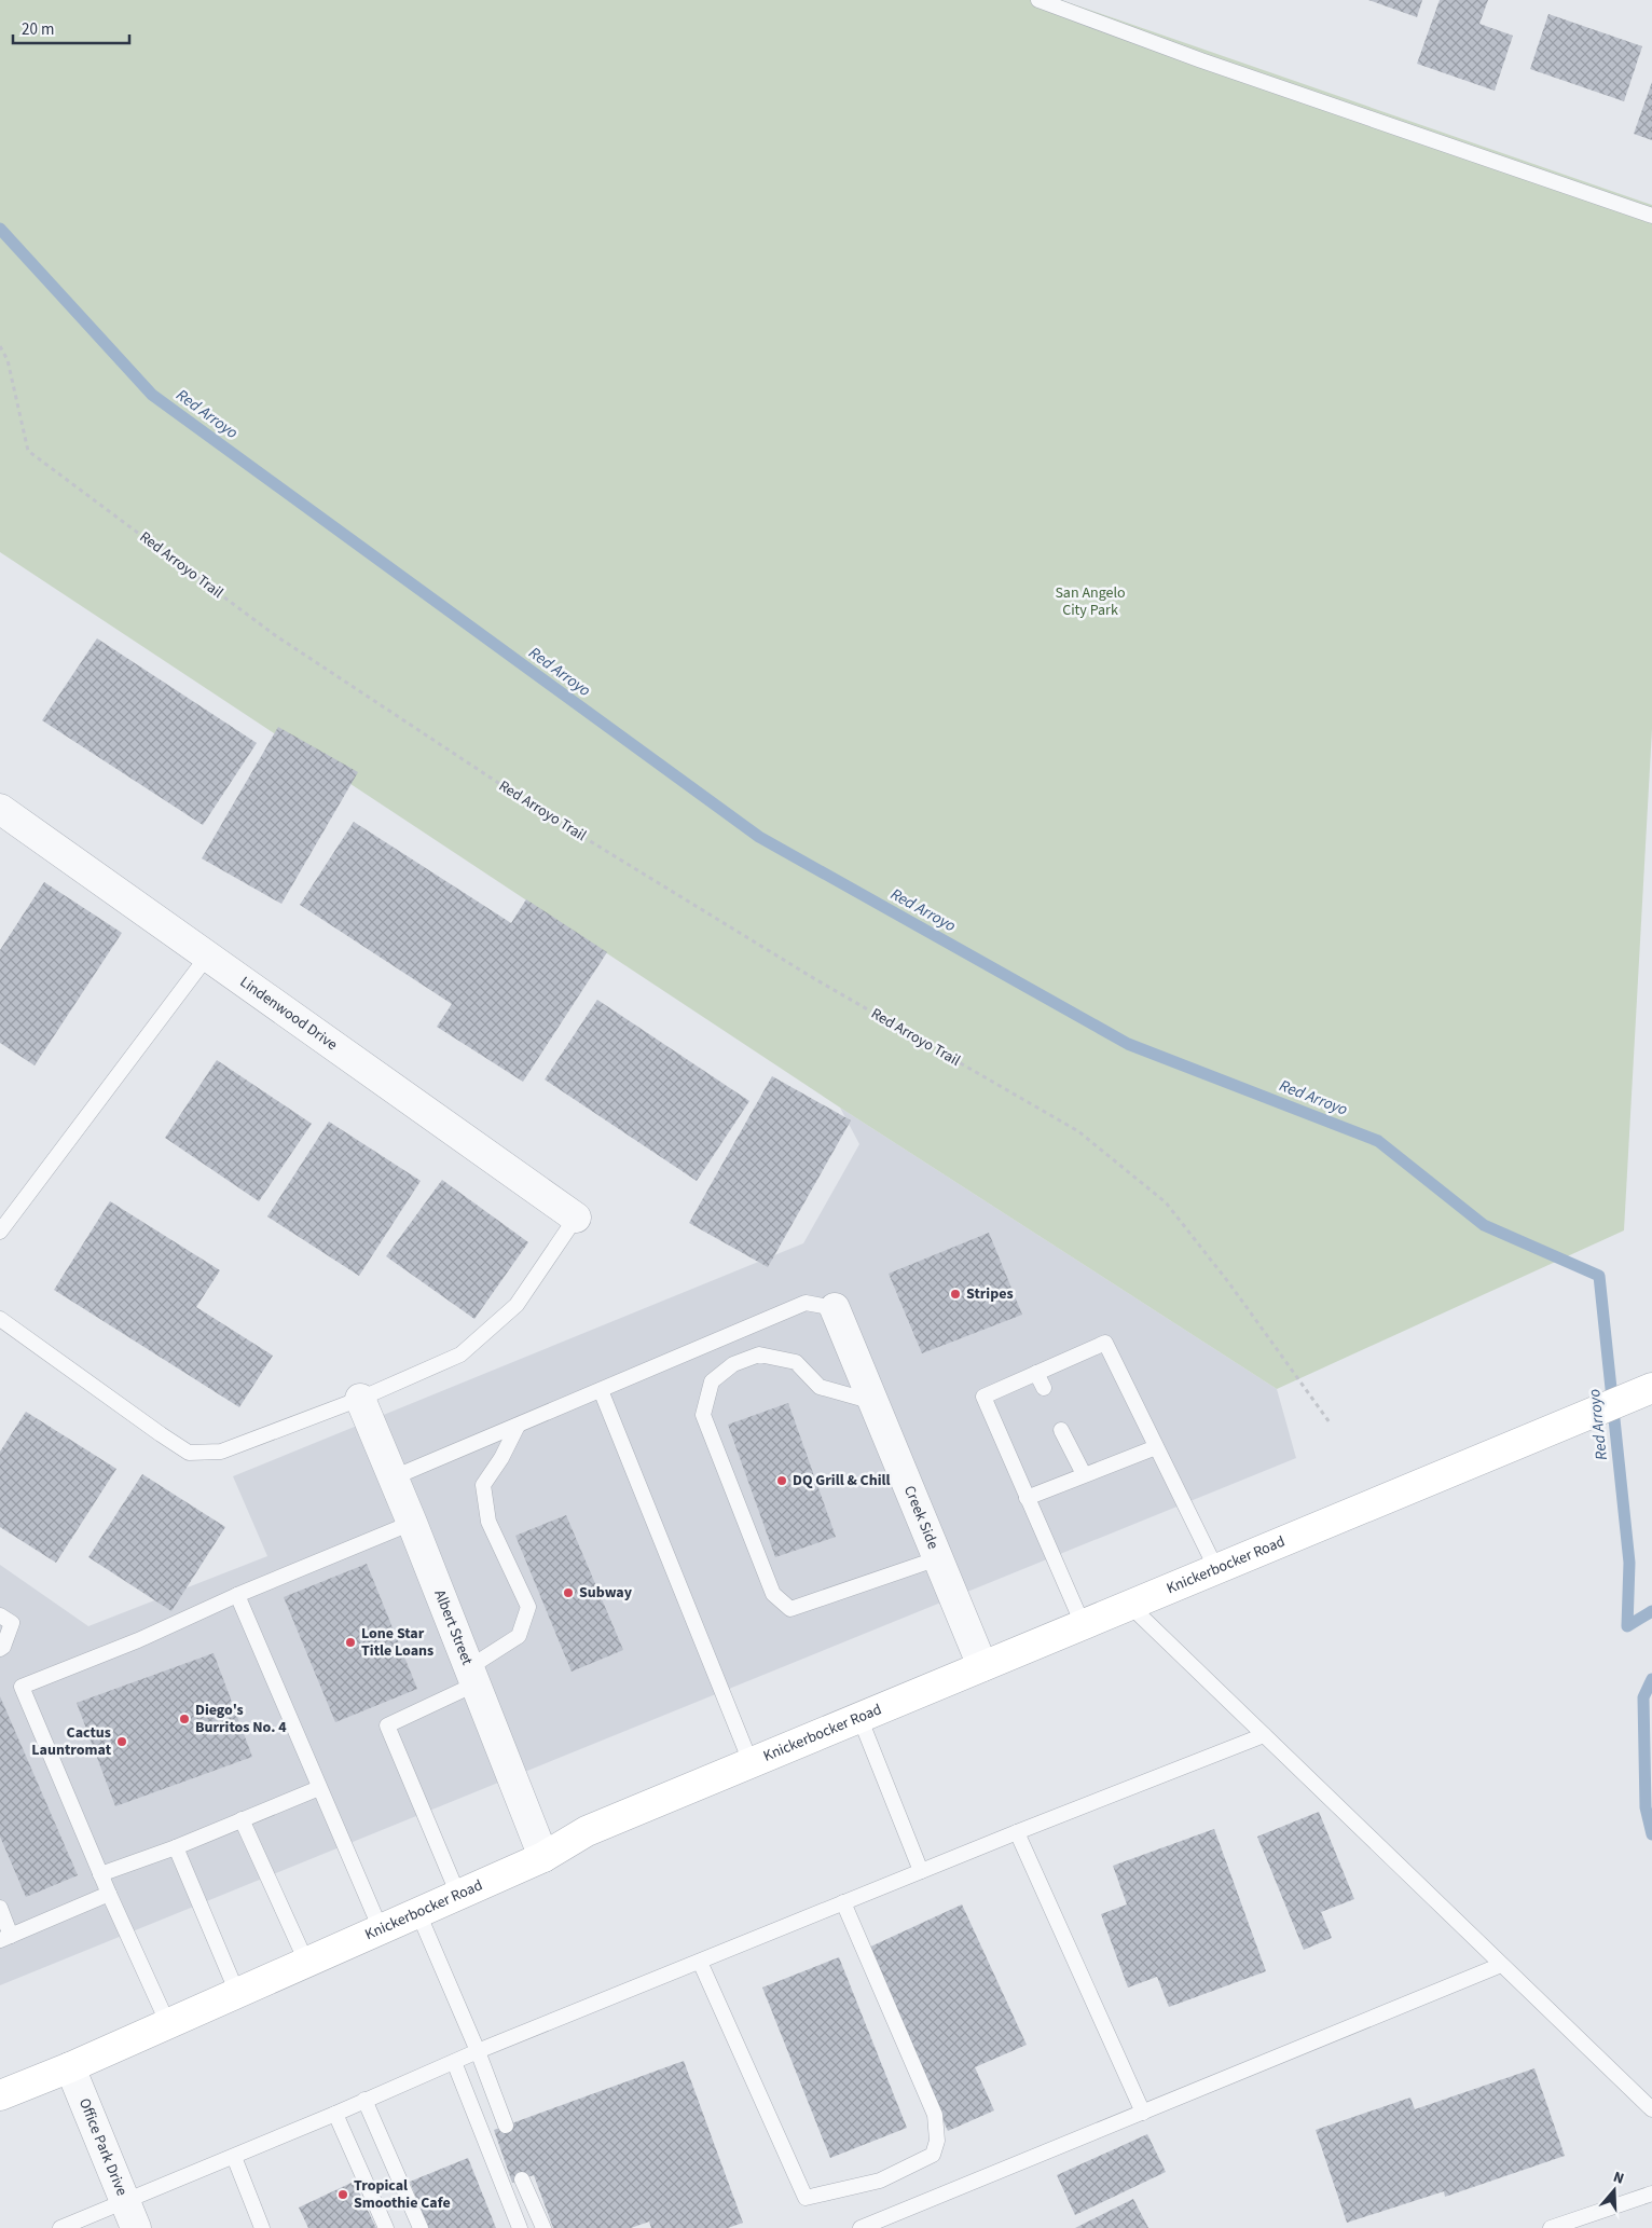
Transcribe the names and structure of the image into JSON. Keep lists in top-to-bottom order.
{
  "streets": {
    "main road": ["Knickerbocker Road"],
    "street": [
      "Lindenwood Drive",
      "Creek Side",
      "Albert Street",
      "Office Park Drive"
    ],
    "path": ["Red Arroyo Trail"]
  },
  "crossings": [
    ["Creek Side", "Knickerbocker Road"],
    ["Knickerbocker Road", "Albert Street"],
    ["Knickerbocker Road", "Office Park Drive"]
  ],
  "water": ["Red Arroyo"],
  "parks": ["San Angelo City Park"],
  "places": [
    "Stripes",
    "DQ Grill & Chill",
    "Subway",
    "Lone Star Title Loans",
    "Diego's Burritos No. 4",
    "Cactus Launtromat",
    "Tropical Smoothie Cafe"
  ],
  "scale_bar": "20 m",
  "north": "top"
}
